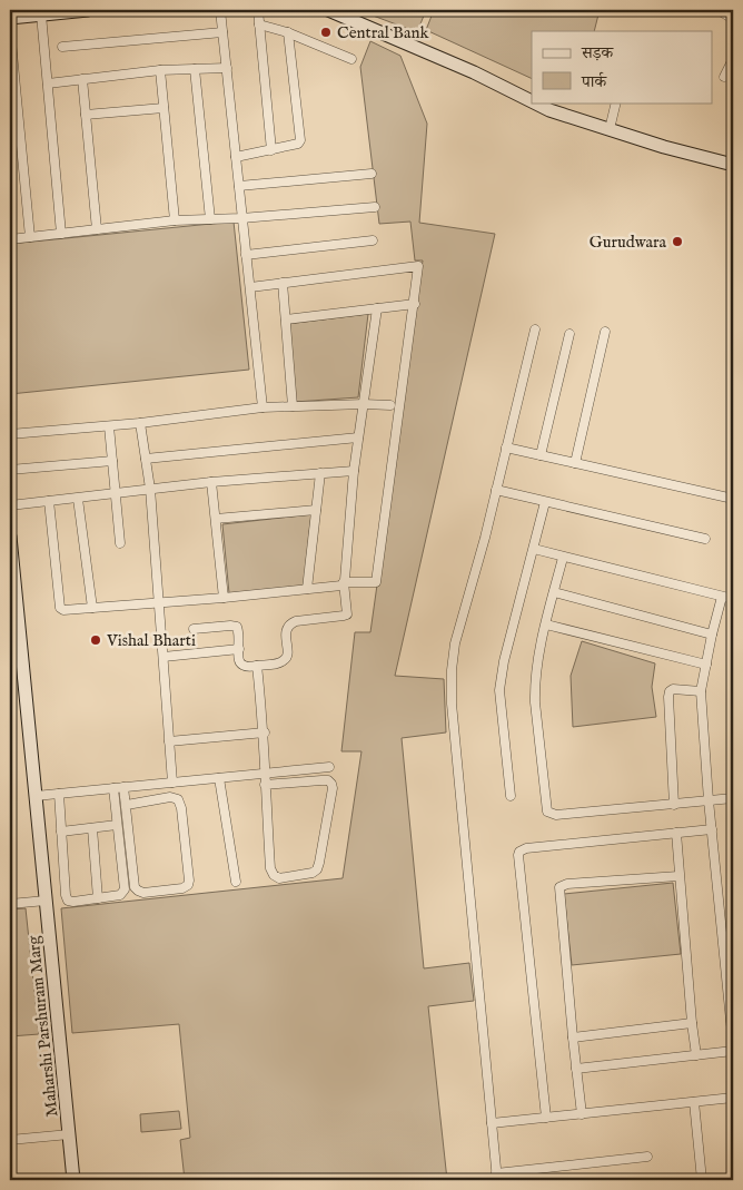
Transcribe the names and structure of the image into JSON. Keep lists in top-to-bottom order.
{
  "streets": {
    "street": ["Maharshi Parshuram Marg"]
  },
  "places": ["Central Bank", "Gurudwara", "Vishal Bharti"],
  "legend": ["सड़क", "पार्क"]
}
